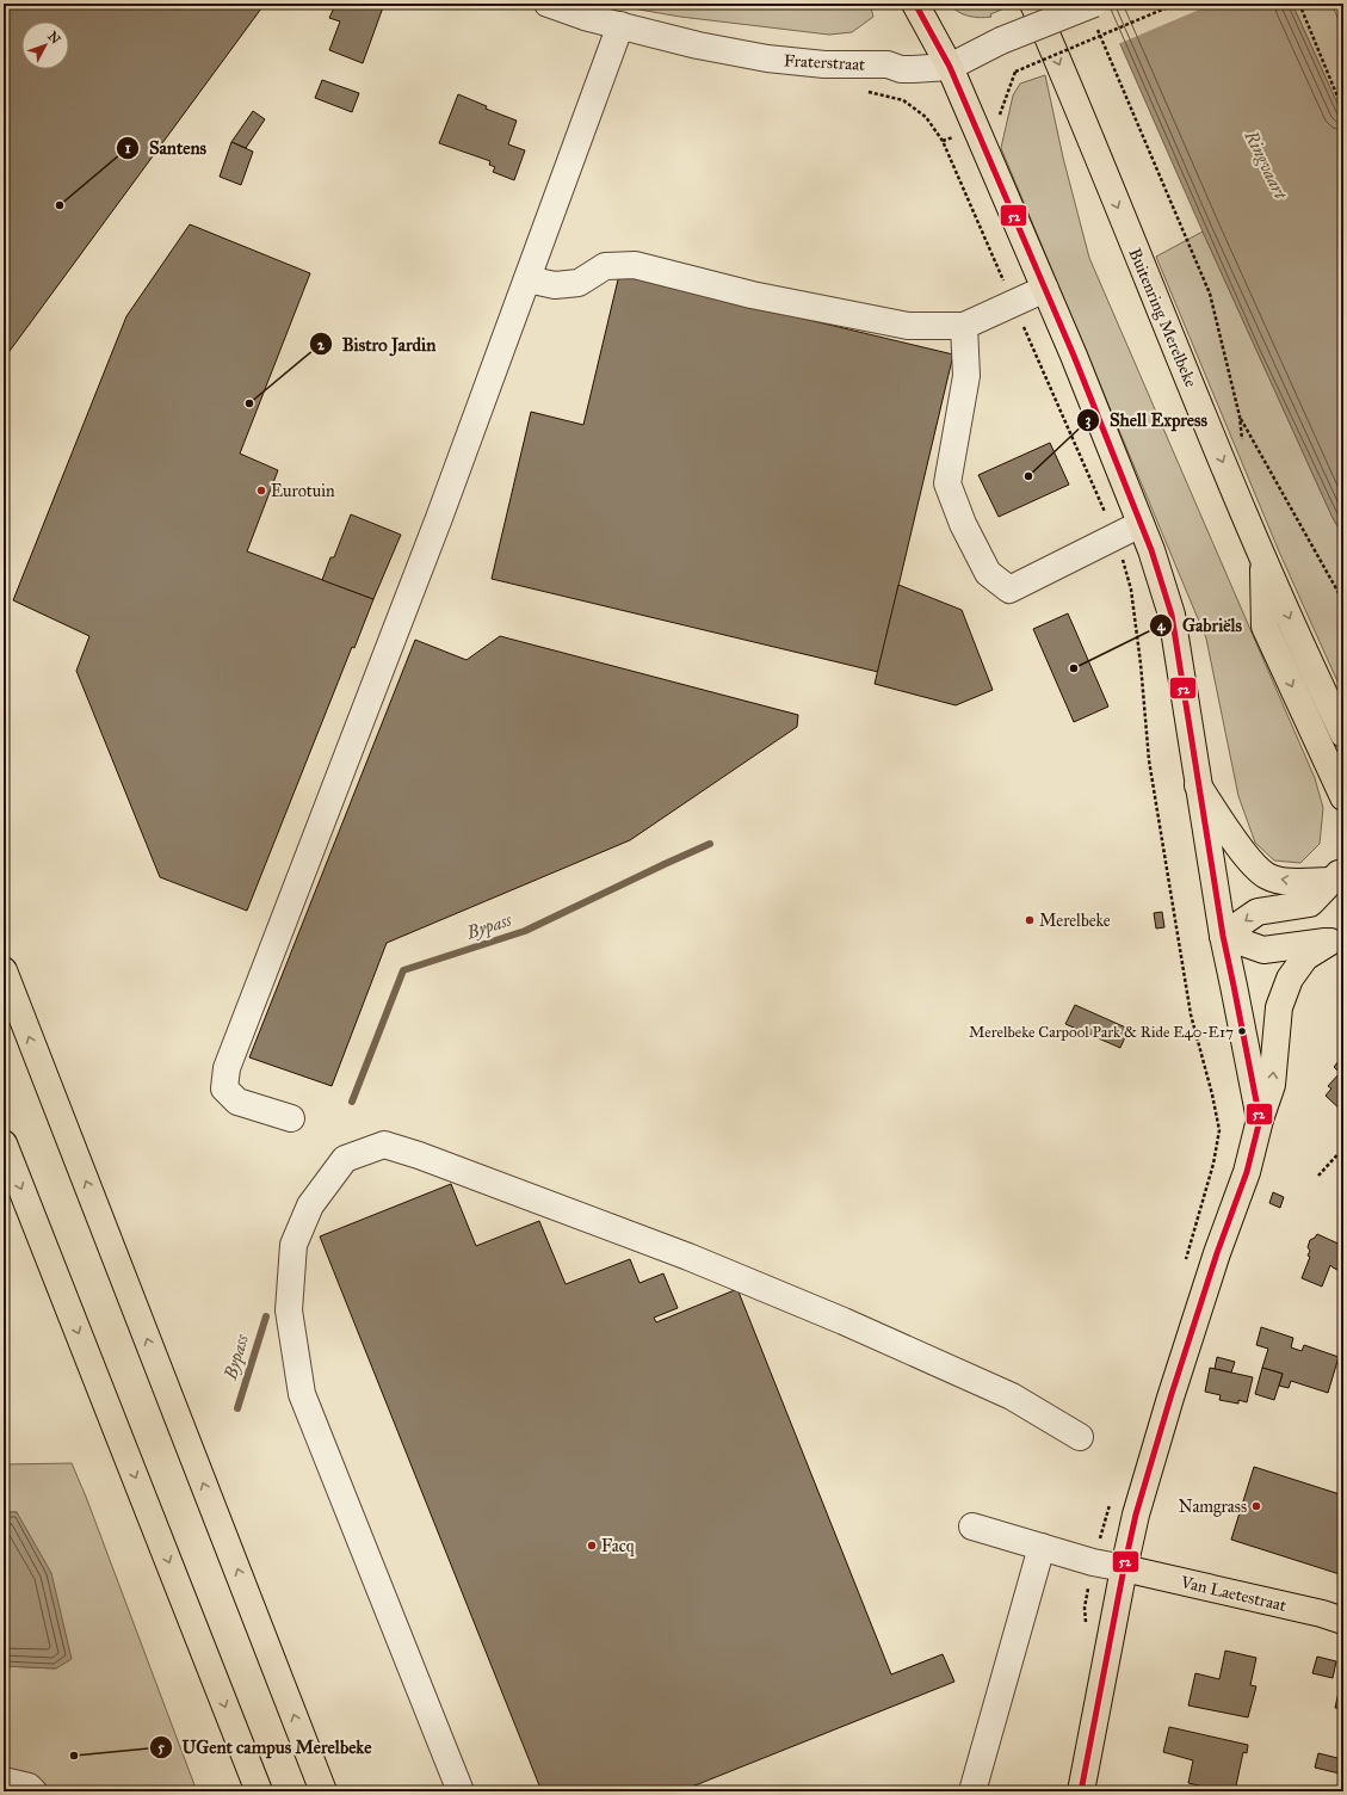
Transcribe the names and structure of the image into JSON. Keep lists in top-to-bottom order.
{
  "streets": {
    "main road": ["Buitenring Merelbeke", "Van Laetestraat"],
    "street": ["Fraterstraat"]
  },
  "water": ["Ringvaart", "Bypass"],
  "places": [
    "Santens",
    "Bistro Jardin",
    "Shell Express",
    "Eurotuin",
    "Gabriëls",
    "Merelbeke",
    "Merelbeke Carpool Park & Ride E40-E17",
    "Namgrass",
    "Facq",
    "UGent campus Merelbeke"
  ],
  "lines": ["transit line 52"],
  "north": "top right"
}
